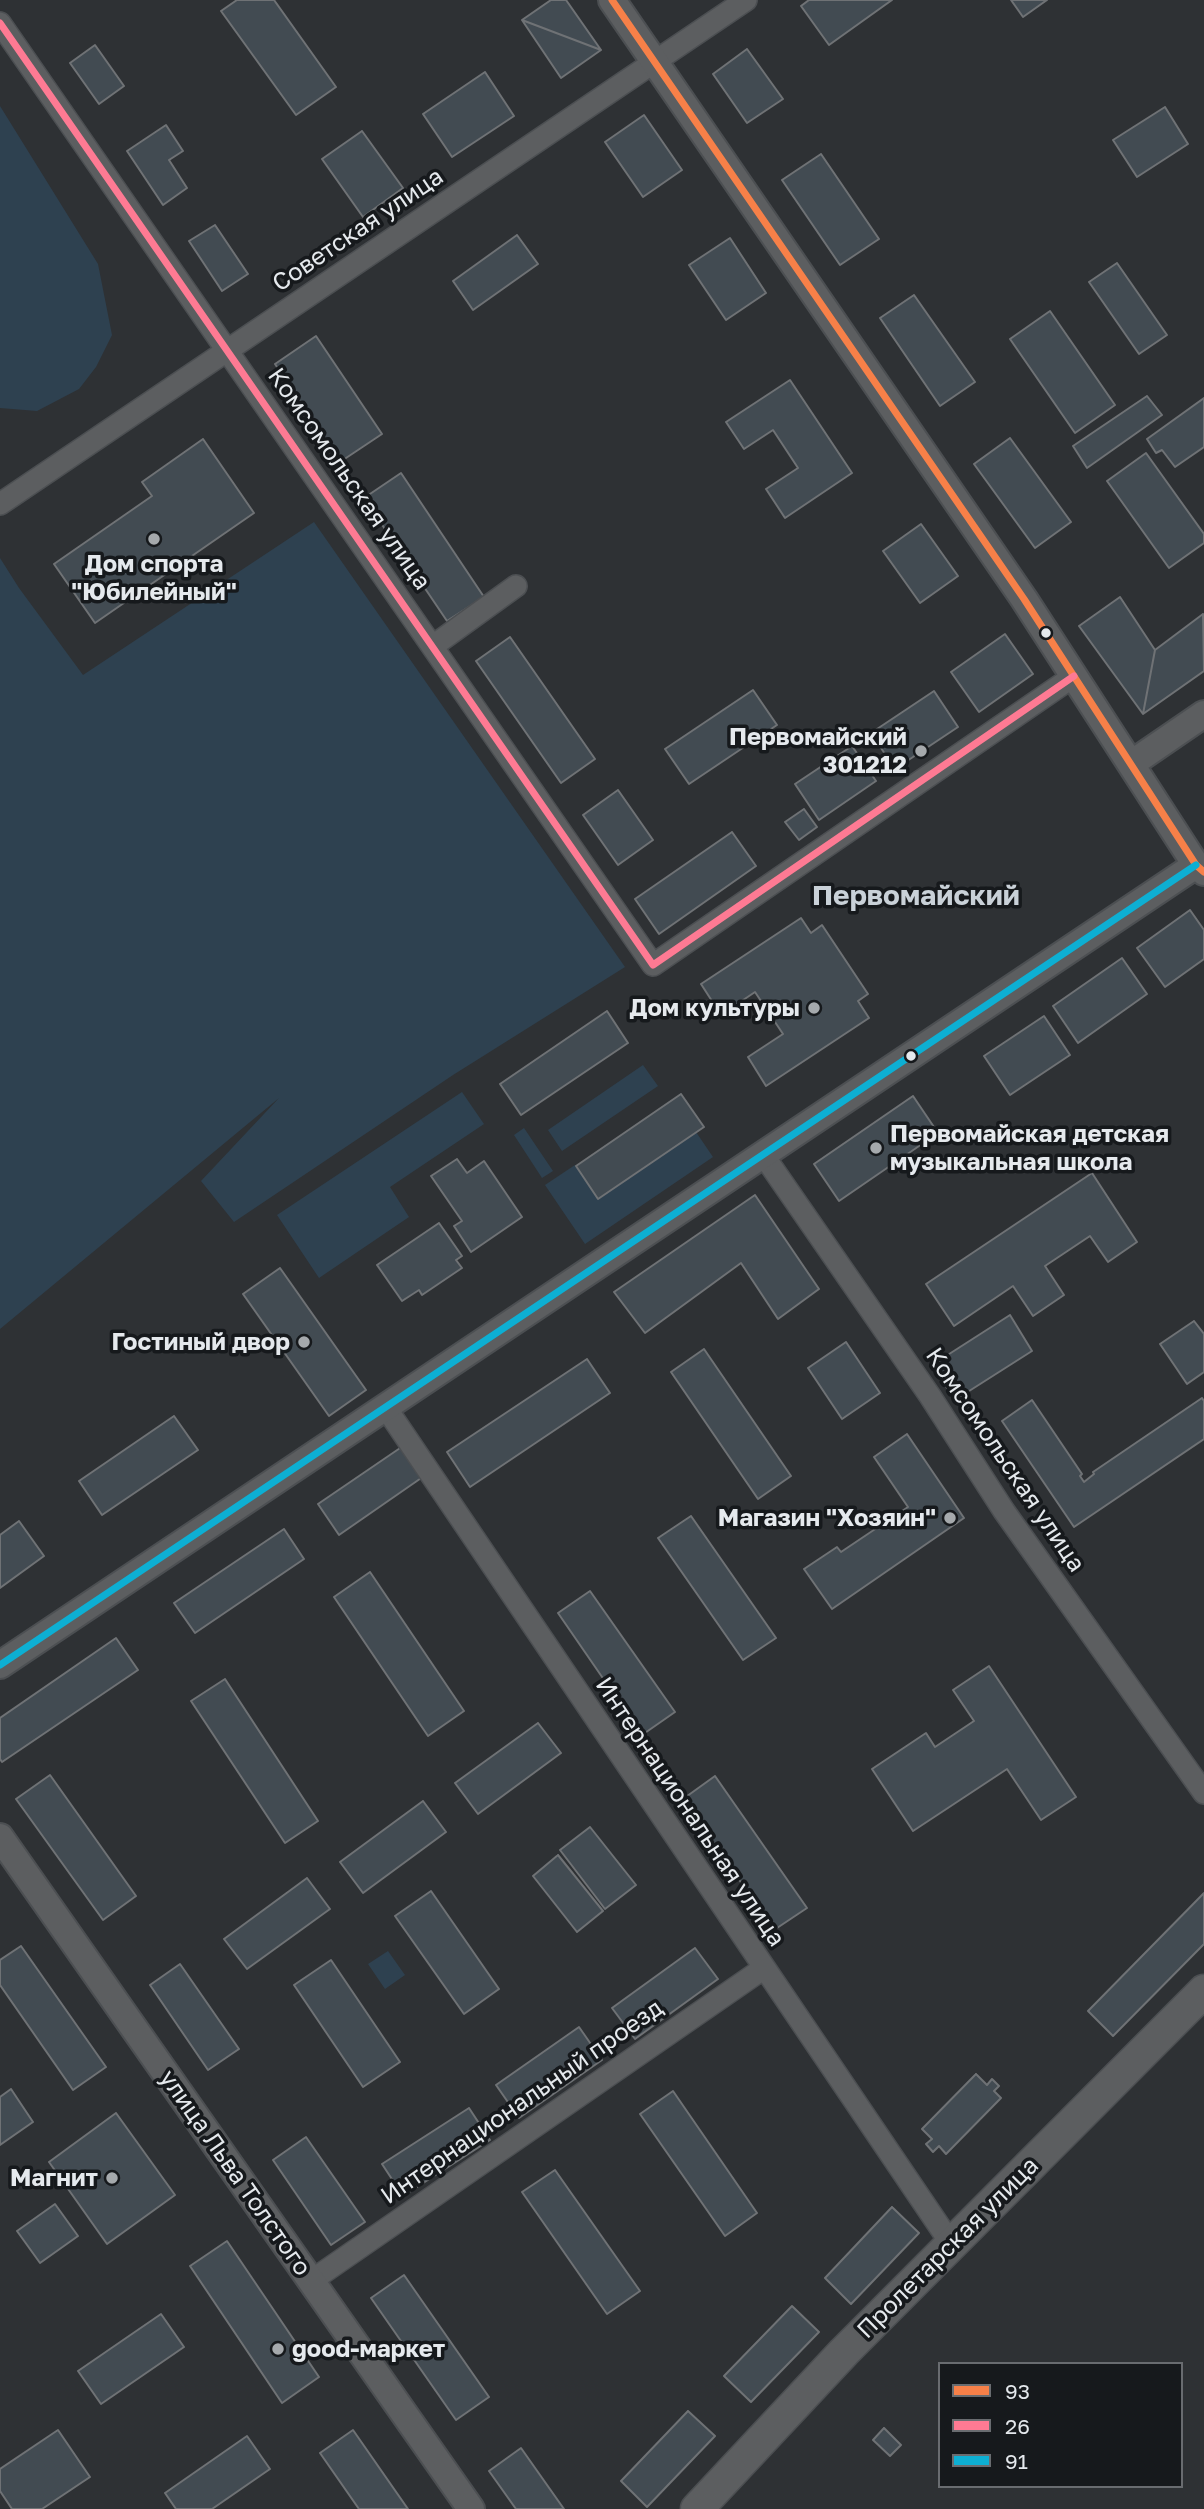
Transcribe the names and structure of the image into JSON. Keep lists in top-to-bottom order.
{
  "streets": {
    "main road": ["Пролетарская улица"],
    "street": [
      "Советская улица",
      "Комсомольская улица",
      "Интернациональная улица",
      "Интернациональный проезд",
      "улица Льва Толстого"
    ]
  },
  "crossings": [
    ["Советская улица", "Комсомольская улица"],
    ["Интернациональная улица", "Интернациональный проезд"],
    ["Интернациональная улица", "Пролетарская улица"],
    ["Интернациональный проезд", "улица Льва Толстого"]
  ],
  "districts": ["Первомайский"],
  "places": [
    "Дом спорта \"Юбилейный\"",
    "Первомайский 301212",
    "Дом культуры",
    "Первомайская детская музыкальная школа",
    "Гостиный двор",
    "Магазин \"Хозяин\"",
    "Магнит",
    "good-маркет"
  ],
  "lines": ["transit line 93", "transit line 26", "transit line 91"],
  "legend": ["93", "26", "91"]
}
